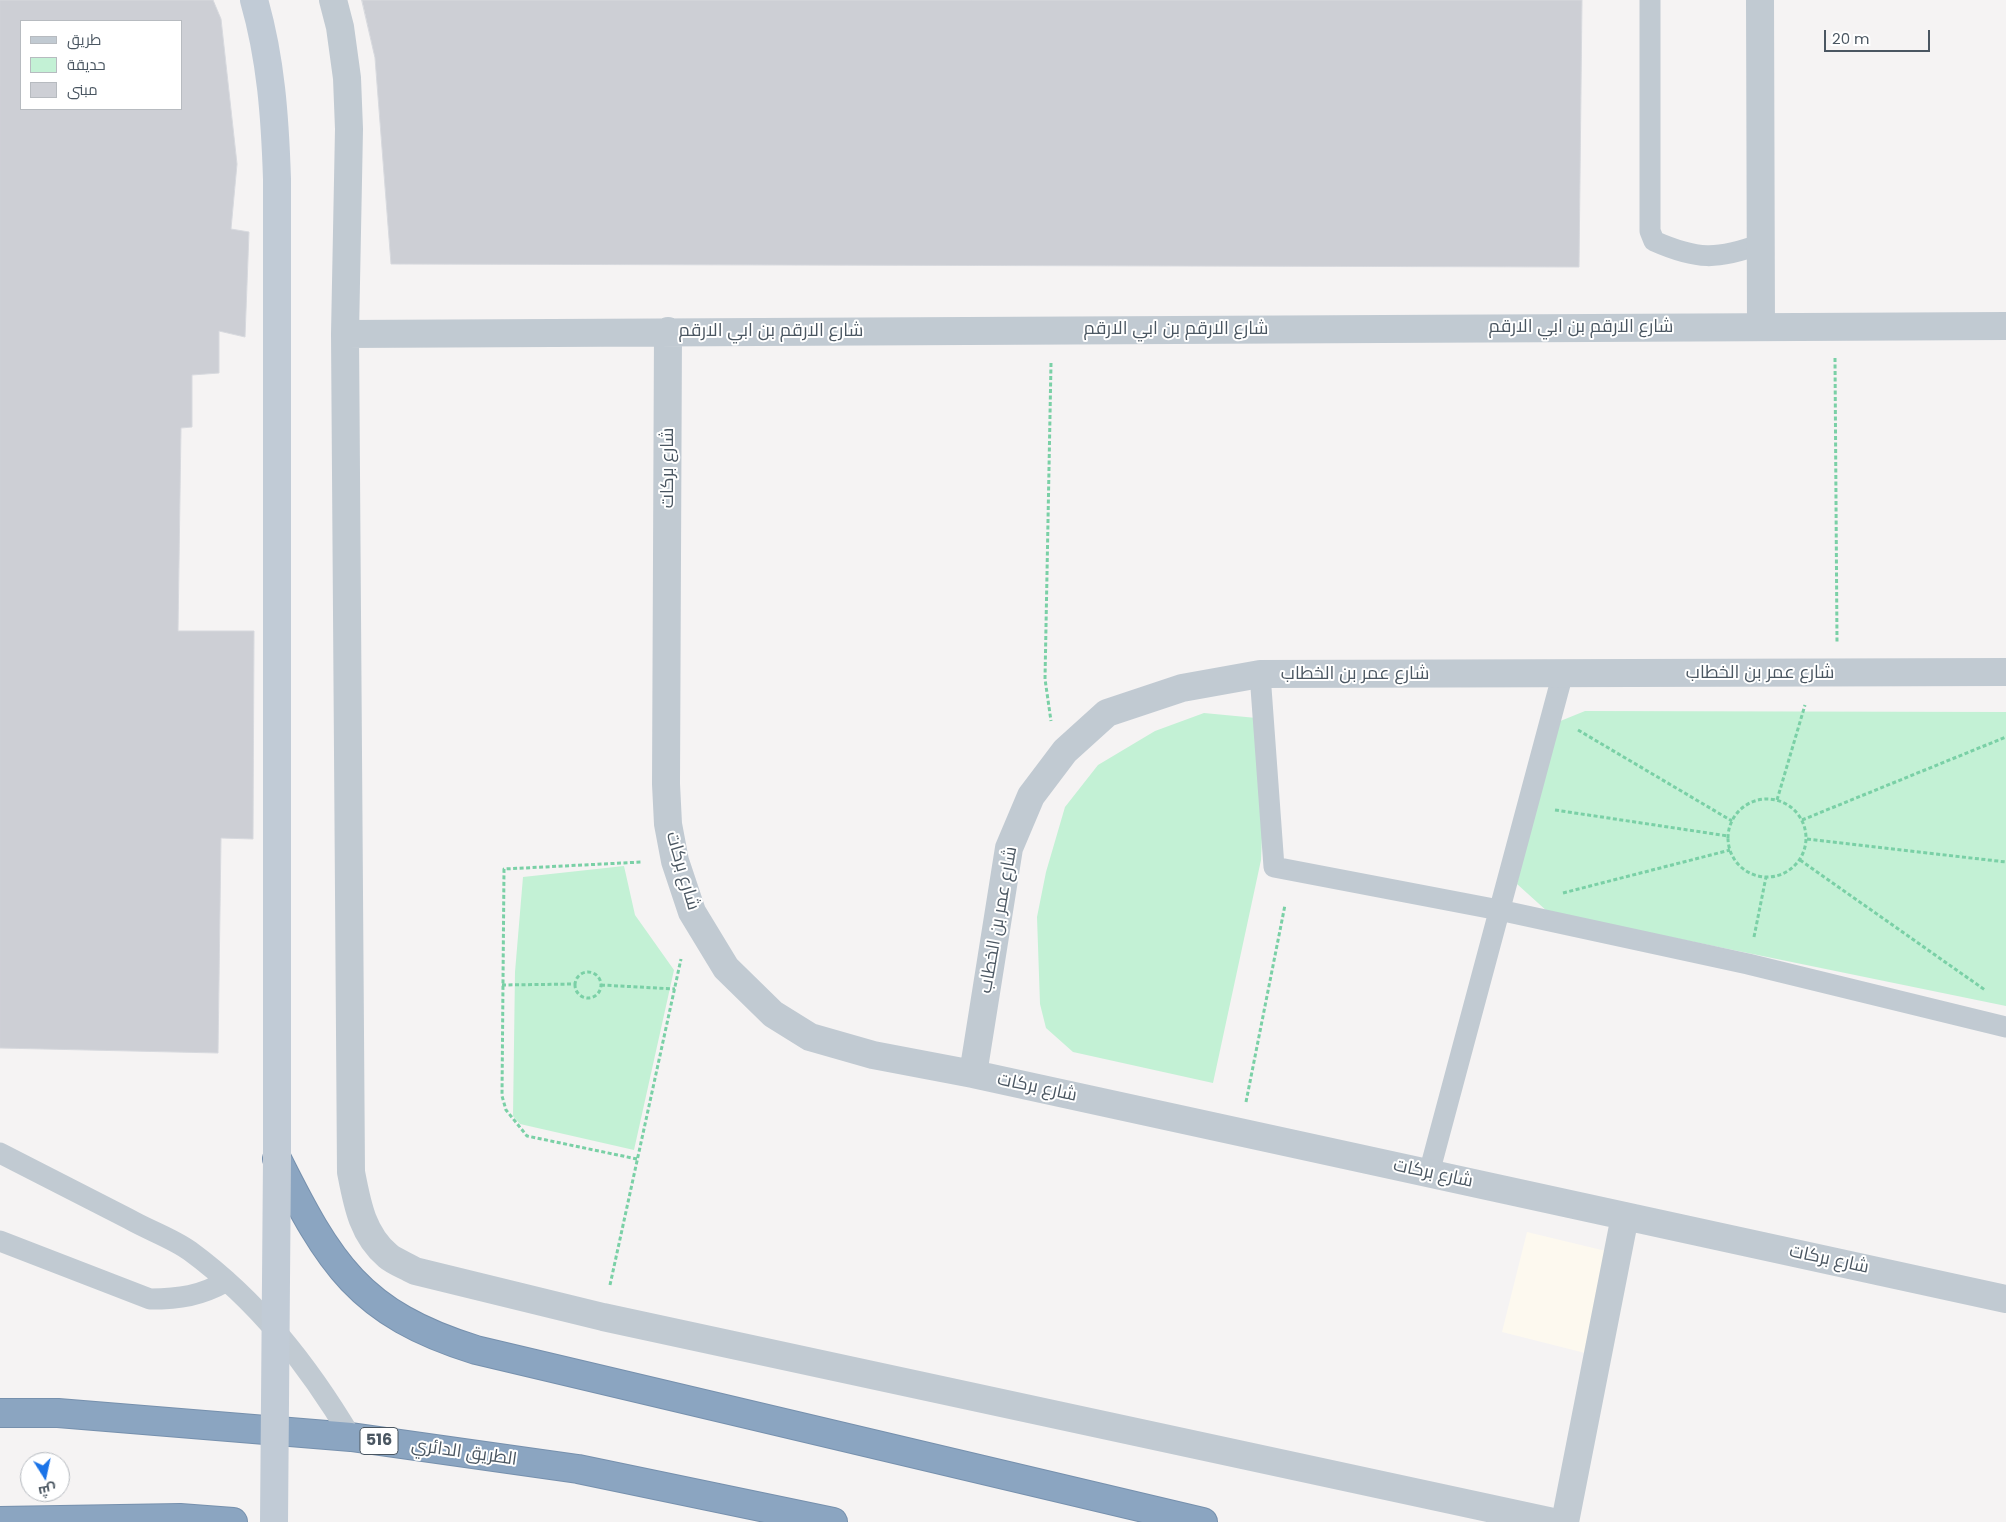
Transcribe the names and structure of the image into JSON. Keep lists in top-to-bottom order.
{
  "streets": {
    "highway": ["516", "الطريق الدائري"],
    "street": ["شارع الارقم بن ابي الارقم", "شارع بركات", "شارع عمر بن الخطاب"]
  },
  "crossings": [
    ["شارع الارقم بن ابي الارقم", "شارع بركات"],
    ["شارع بركات", "شارع عمر بن الخطاب"]
  ],
  "legend": ["طريق", "حديقة", "مبنى"],
  "scale_bar": "20 m",
  "north": "bottom"
}
